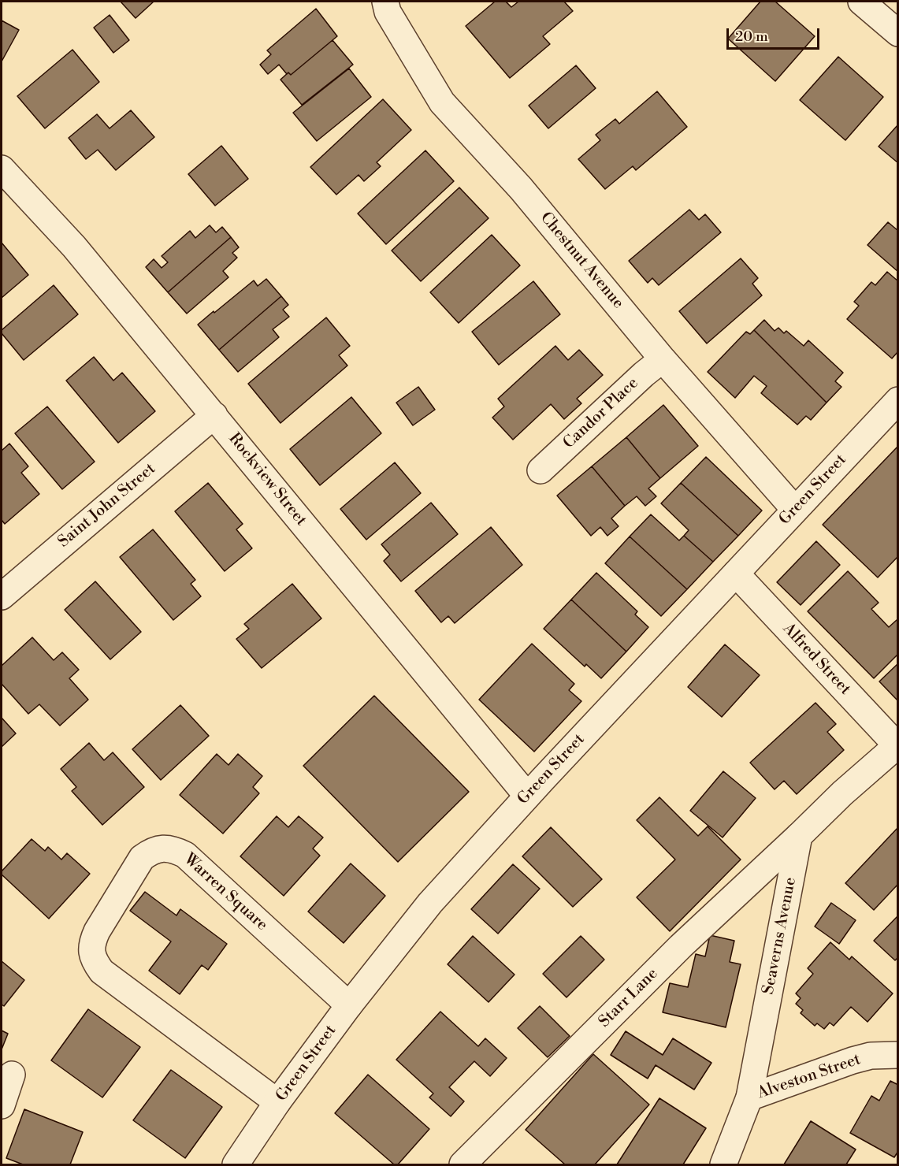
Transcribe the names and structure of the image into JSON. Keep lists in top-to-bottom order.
{
  "streets": {
    "street": [
      "Chestnut Avenue",
      "Candor Place",
      "Rockview Street",
      "Green Street",
      "Saint John Street",
      "Alfred Street",
      "Warren Square",
      "Seaverns Avenue",
      "Starr Lane",
      "Alveston Street"
    ]
  },
  "crossings": [
    ["Chestnut Avenue", "Candor Place"],
    ["Chestnut Avenue", "Green Street"],
    ["Rockview Street", "Green Street"],
    ["Rockview Street", "Saint John Street"],
    ["Green Street", "Alfred Street"],
    ["Green Street", "Warren Square"],
    ["Seaverns Avenue", "Starr Lane"],
    ["Seaverns Avenue", "Alveston Street"]
  ],
  "scale_bar": "20 m"
}
